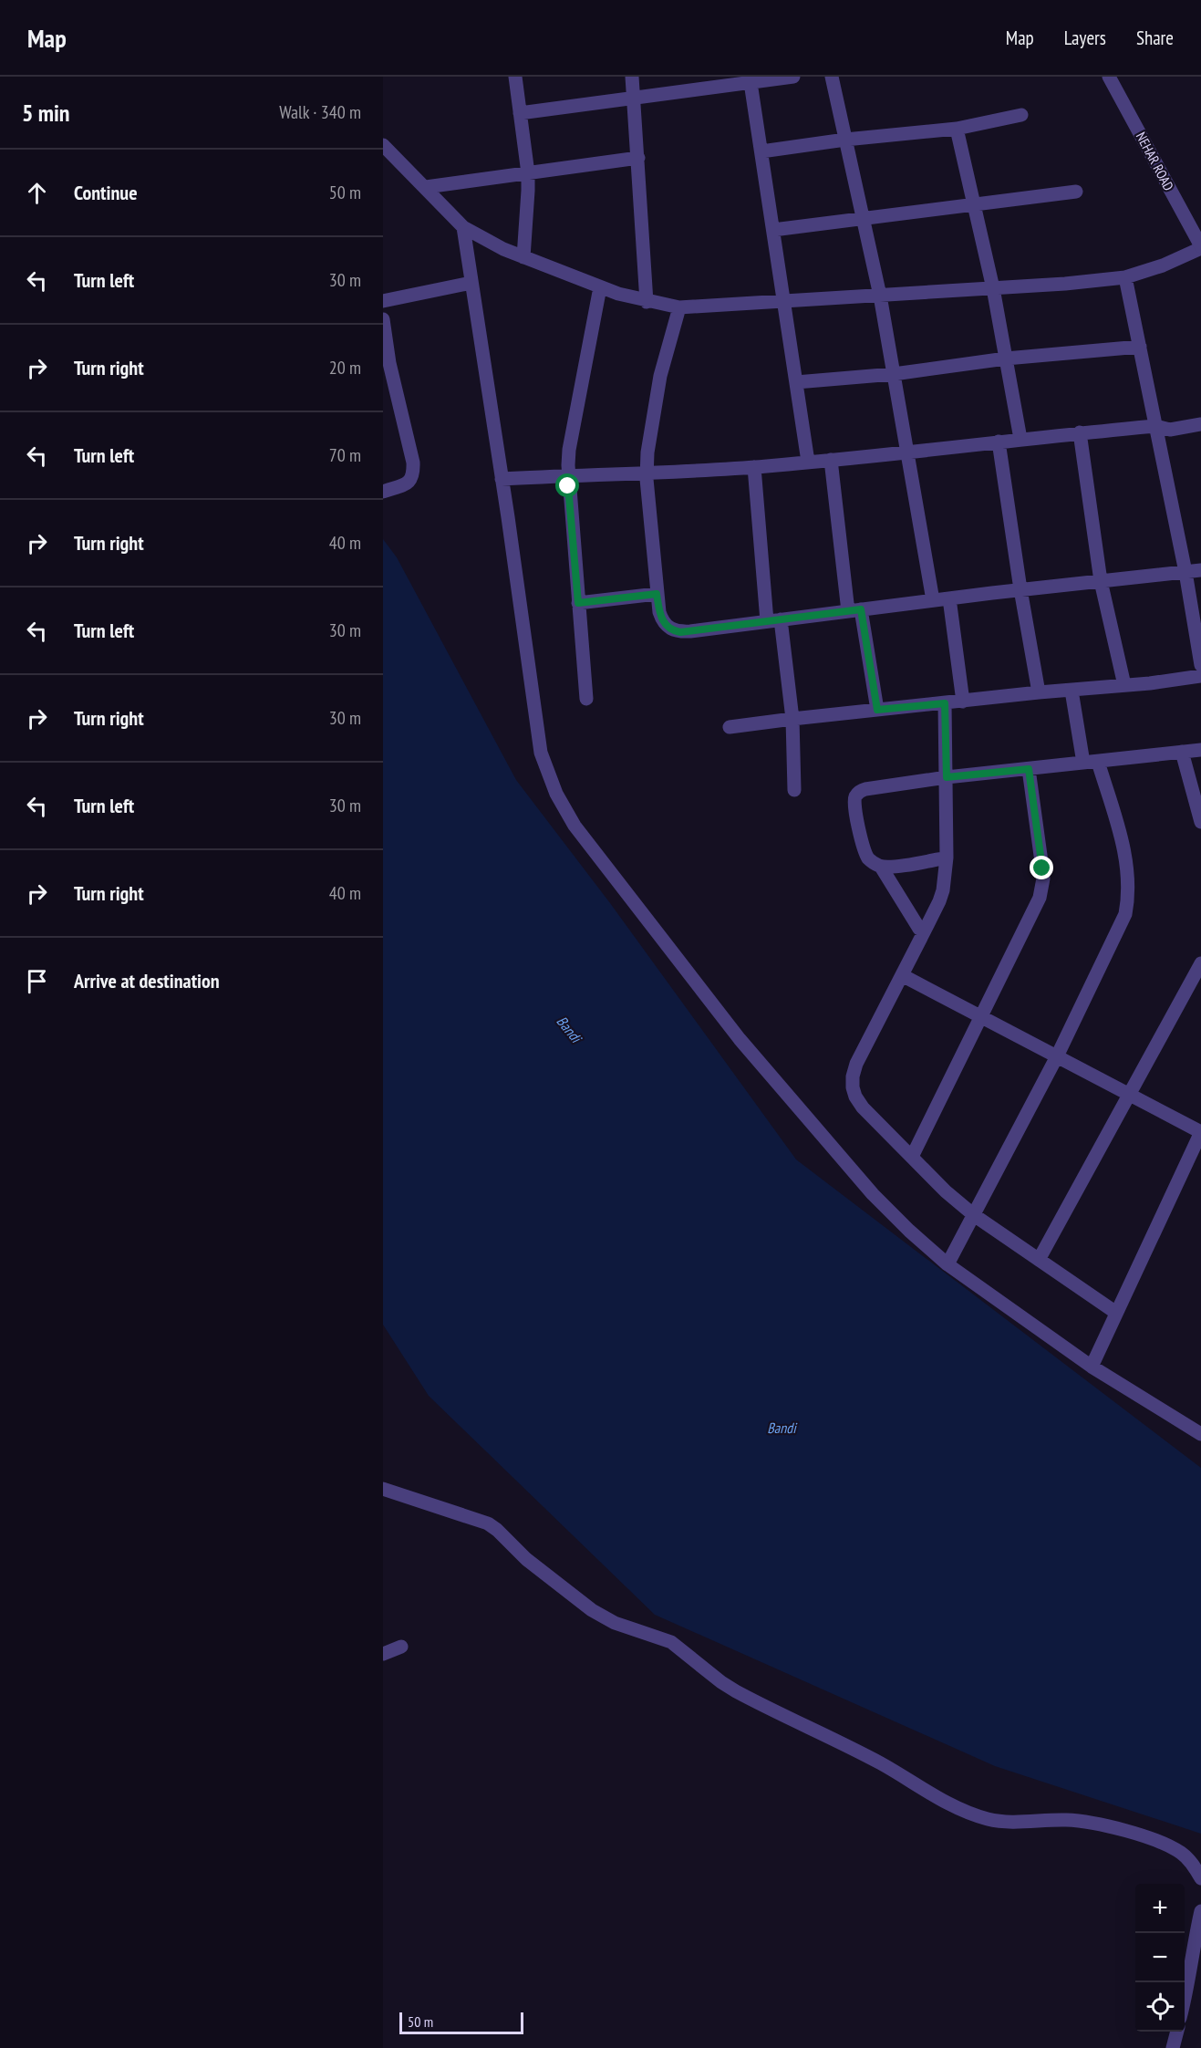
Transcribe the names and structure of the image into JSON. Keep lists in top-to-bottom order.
{
  "streets": {
    "street": ["NEHAR ROAD"]
  },
  "water": ["Bandi"],
  "scale_bar": "50 m",
  "page": {
    "header": "Map",
    "nav": ["Map", "Layers", "Share"],
    "heading": ["5 min", "Walk · 340 m"],
    "list": [
      ["Continue", "50 m"],
      ["Turn left", "30 m"],
      ["Turn right", "20 m"],
      ["Turn left", "70 m"],
      ["Turn right", "40 m"],
      ["Turn left", "30 m"],
      ["Turn right", "30 m"],
      ["Turn left", "30 m"],
      ["Turn right", "40 m"],
      "Arrive at destination"
    ],
    "map_buttons": ["+", "−"],
    "scale": "50 m"
  }
}
